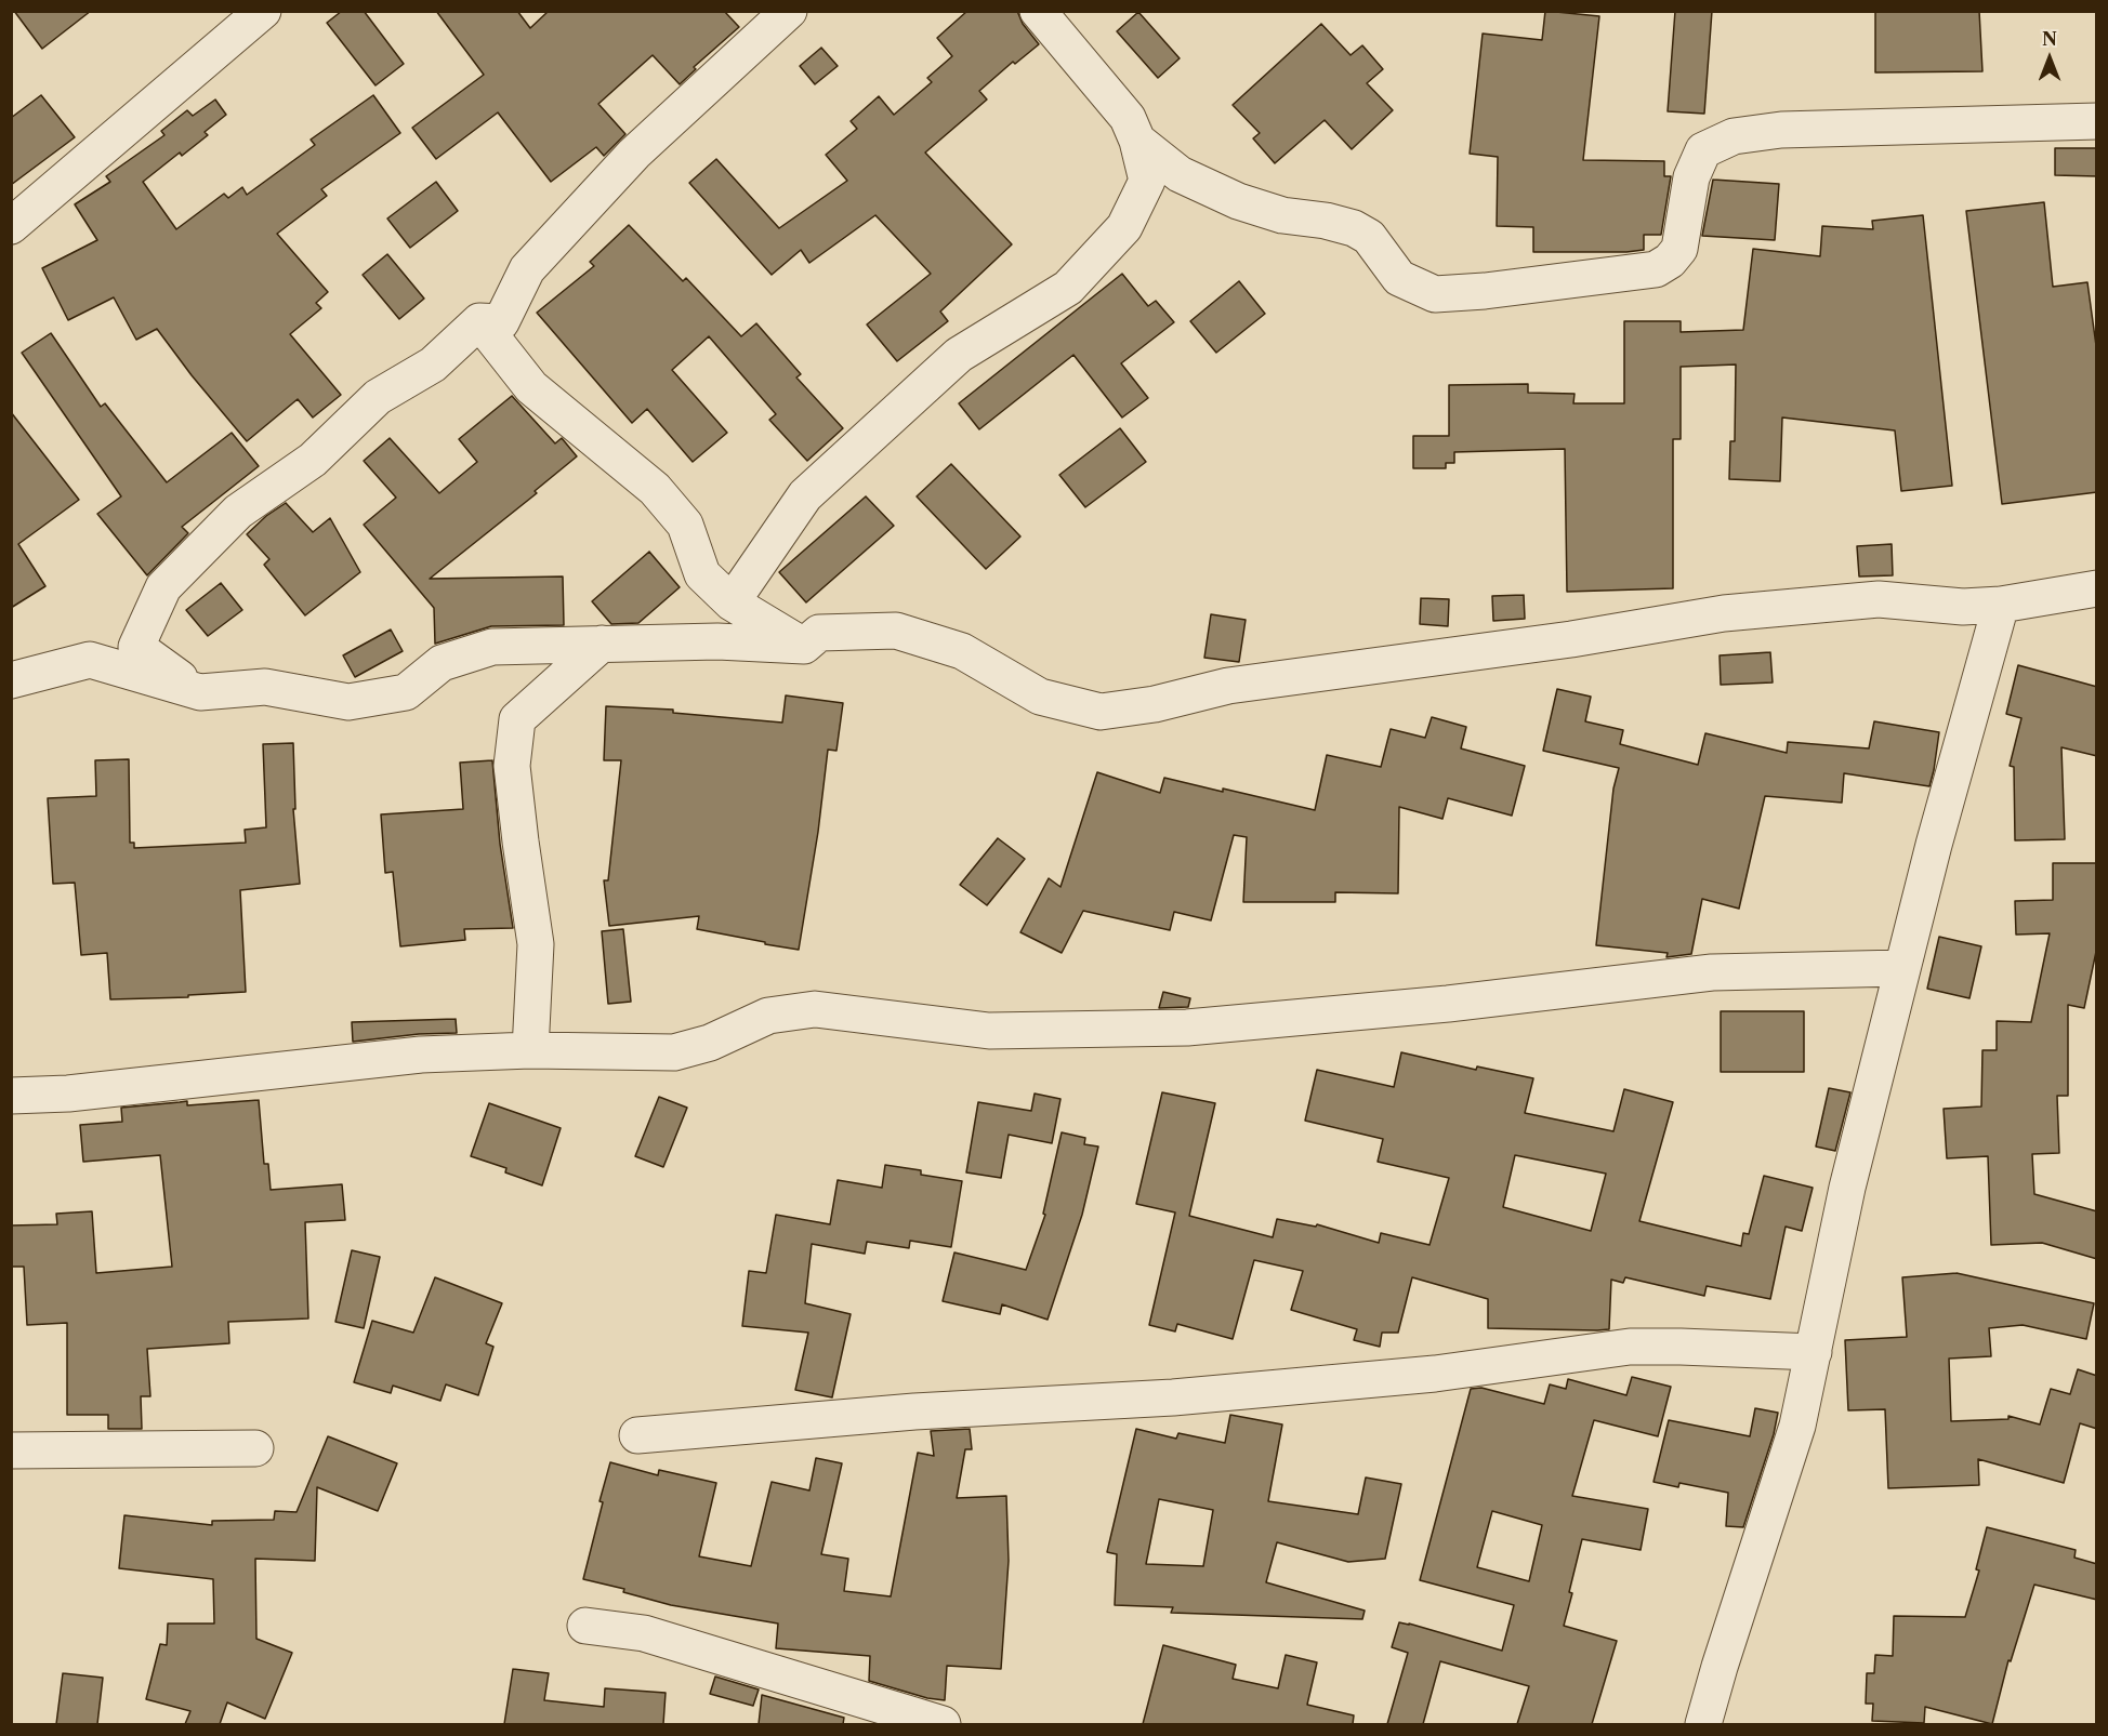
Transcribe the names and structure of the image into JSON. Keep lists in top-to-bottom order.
{
  "north": "top"
}
